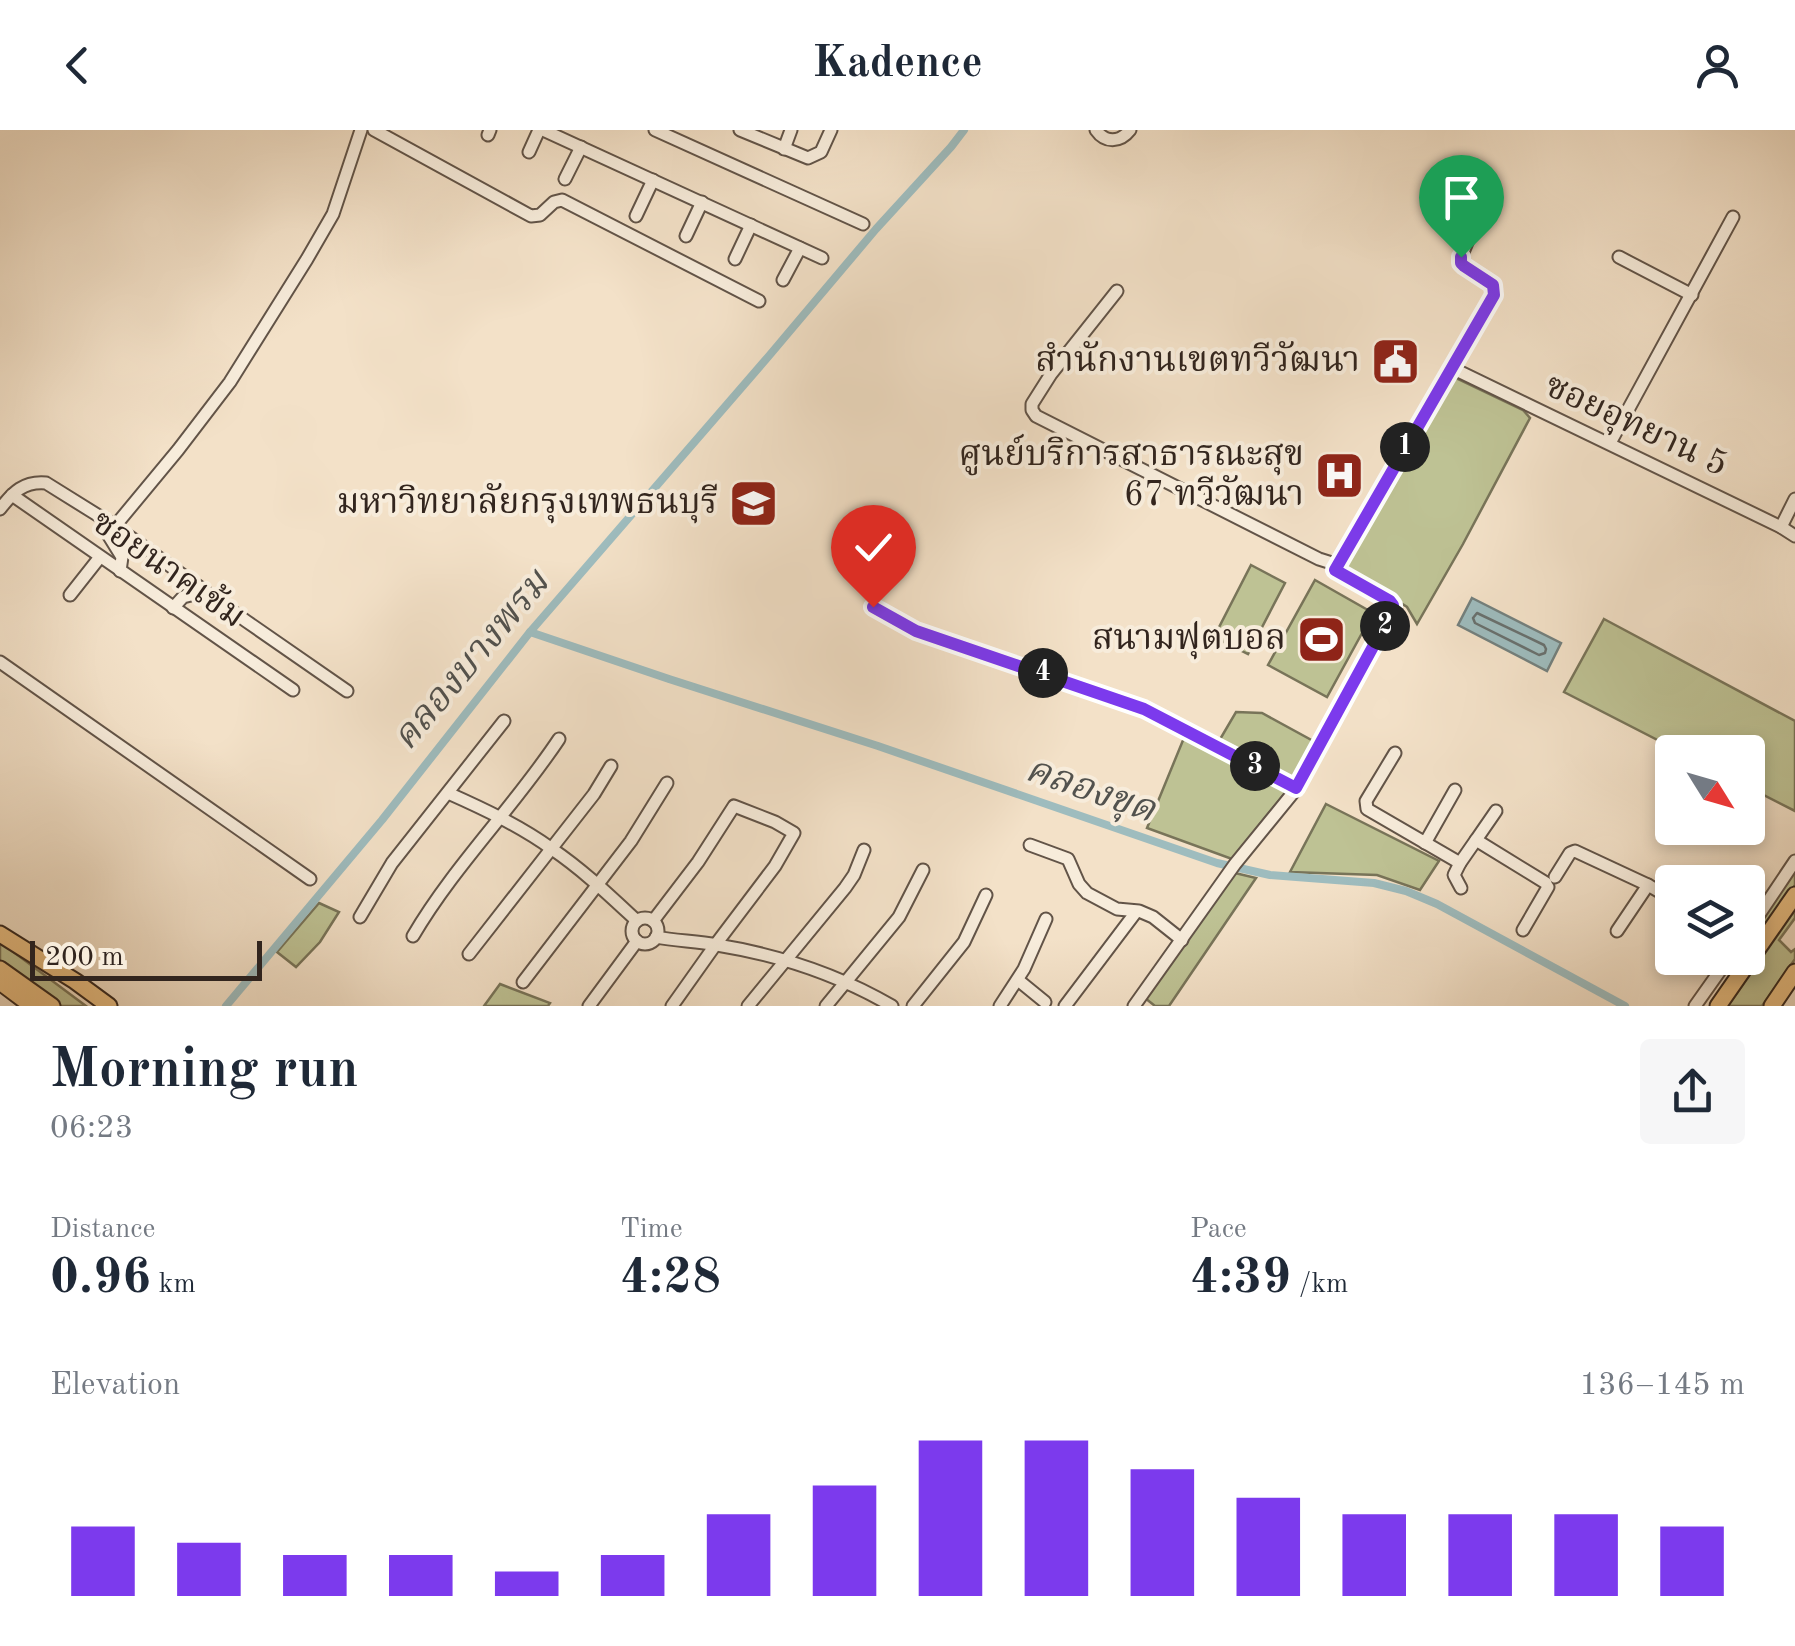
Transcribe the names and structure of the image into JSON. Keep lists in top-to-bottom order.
{
  "streets": {
    "street": ["ซอยอุทยาน 5", "ซอยนาคเข้ม"]
  },
  "water": ["คลองบางพรม", "คลองขุด"],
  "places": {
    "public building": ["สำนักงานเขตทวีวัฒนา"],
    "hospital": ["ศูนย์บริการสาธารณะสุข 67 ทวีวัฒนา"],
    "school or university": ["มหาวิทยาลัยกรุงเทพธนบุรี"],
    "sports": ["สนามฟุตบอล"]
  },
  "scale_bar": "200 m",
  "north": "bottom right",
  "page": {
    "header": "Kadence",
    "pins": [
      "1",
      "2",
      "4",
      "3"
    ],
    "scale": "200 m",
    "heading": ["Morning run", "06:23"],
    "stats": [
      ["Distance", "0.96 km"],
      ["Time", "4:28"],
      ["Pace", "4:39 /km"]
    ],
    "chart": ["Elevation", "136–145 m"]
  }
}
